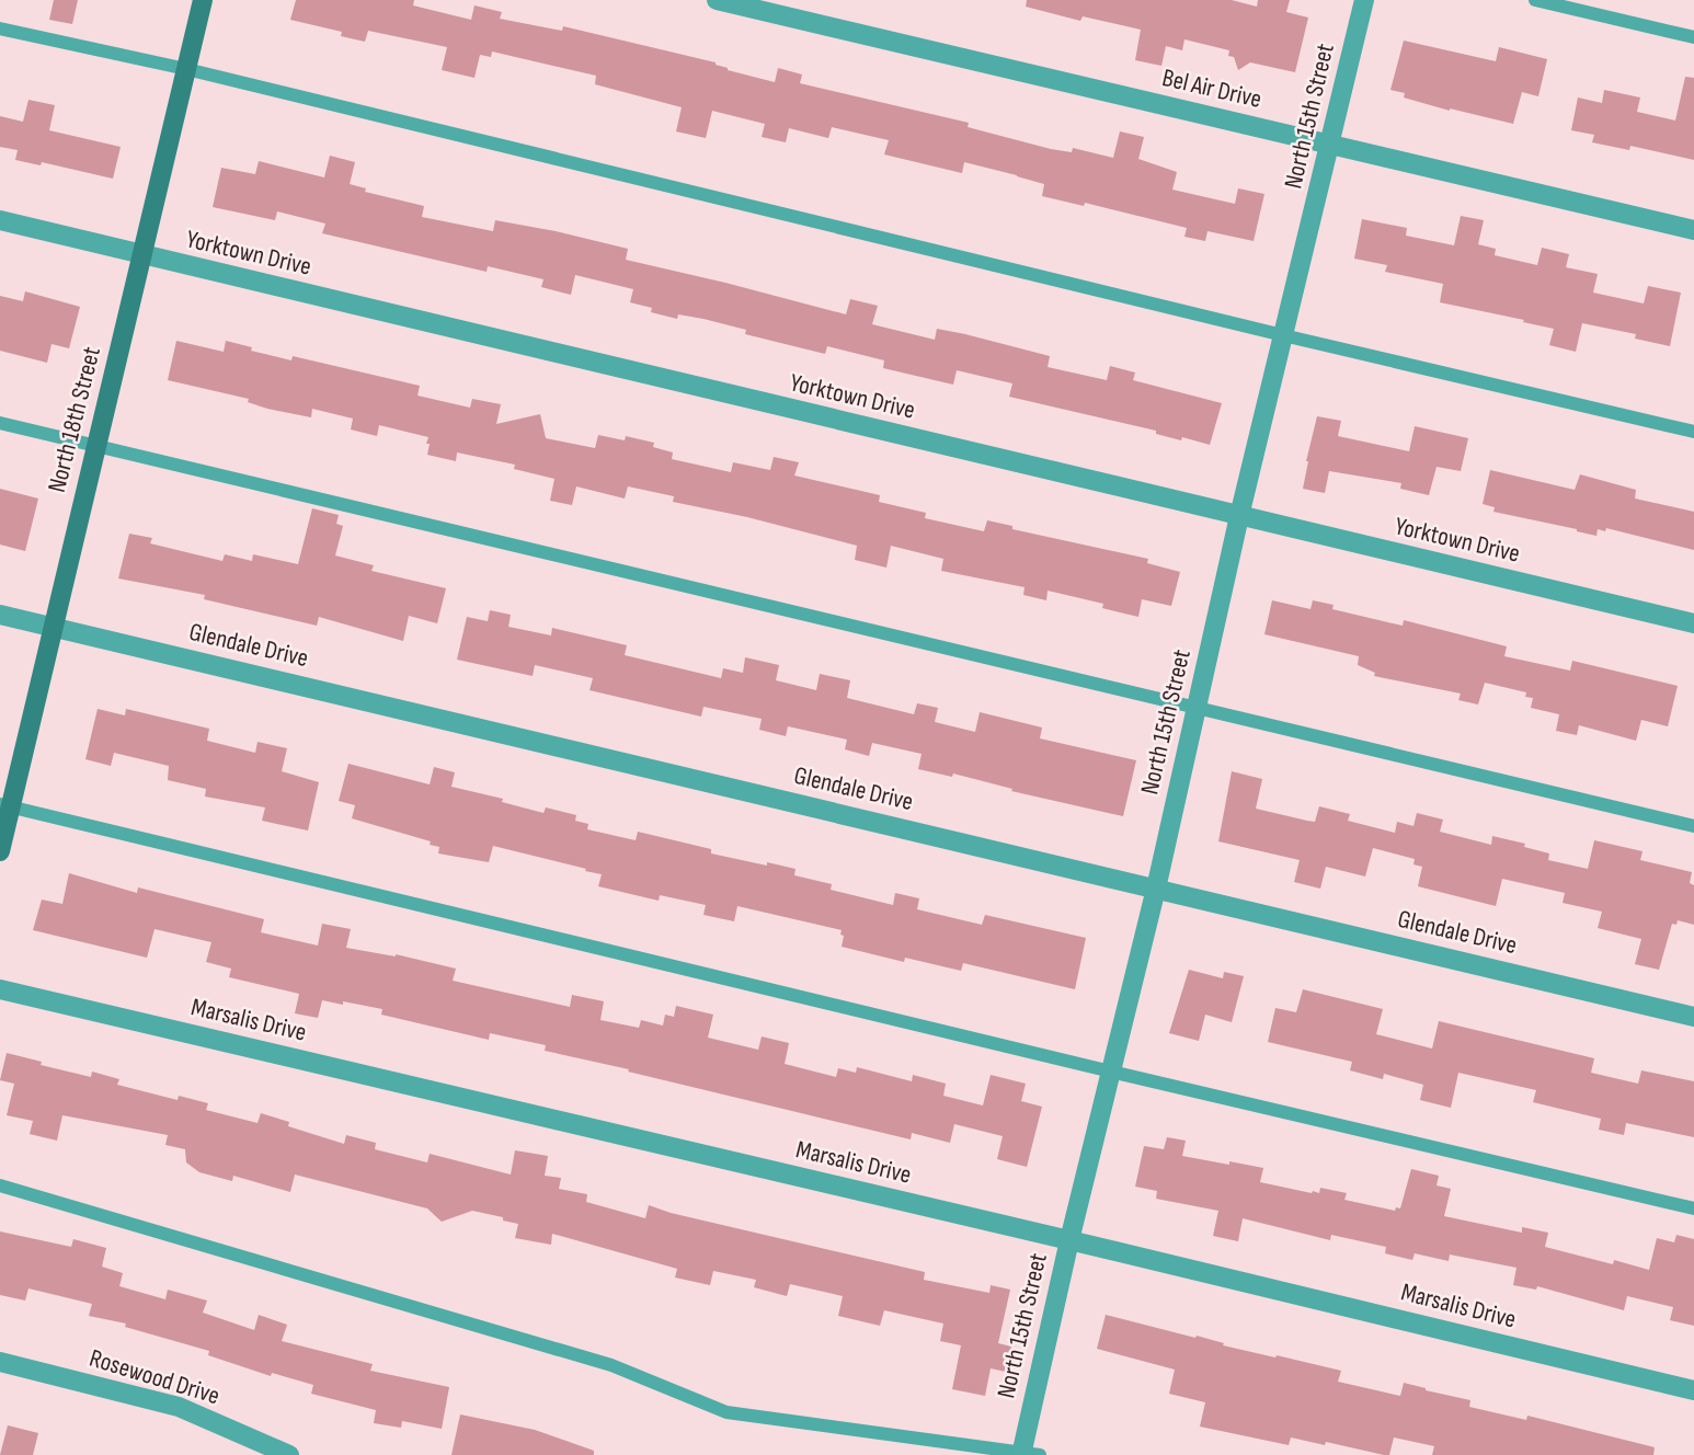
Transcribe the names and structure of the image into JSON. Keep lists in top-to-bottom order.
{
  "streets": {
    "street": [
      "Bel Air Drive",
      "North 15th Street",
      "Yorktown Drive",
      "North 18th Street",
      "Glendale Drive",
      "Marsalis Drive",
      "Rosewood Drive"
    ]
  },
  "crossings": [
    ["Bel Air Drive", "North 15th Street"],
    ["North 15th Street", "Yorktown Drive"],
    ["North 15th Street", "Glendale Drive"],
    ["North 15th Street", "Marsalis Drive"],
    ["Yorktown Drive", "North 18th Street"],
    ["North 18th Street", "Glendale Drive"]
  ]
}
